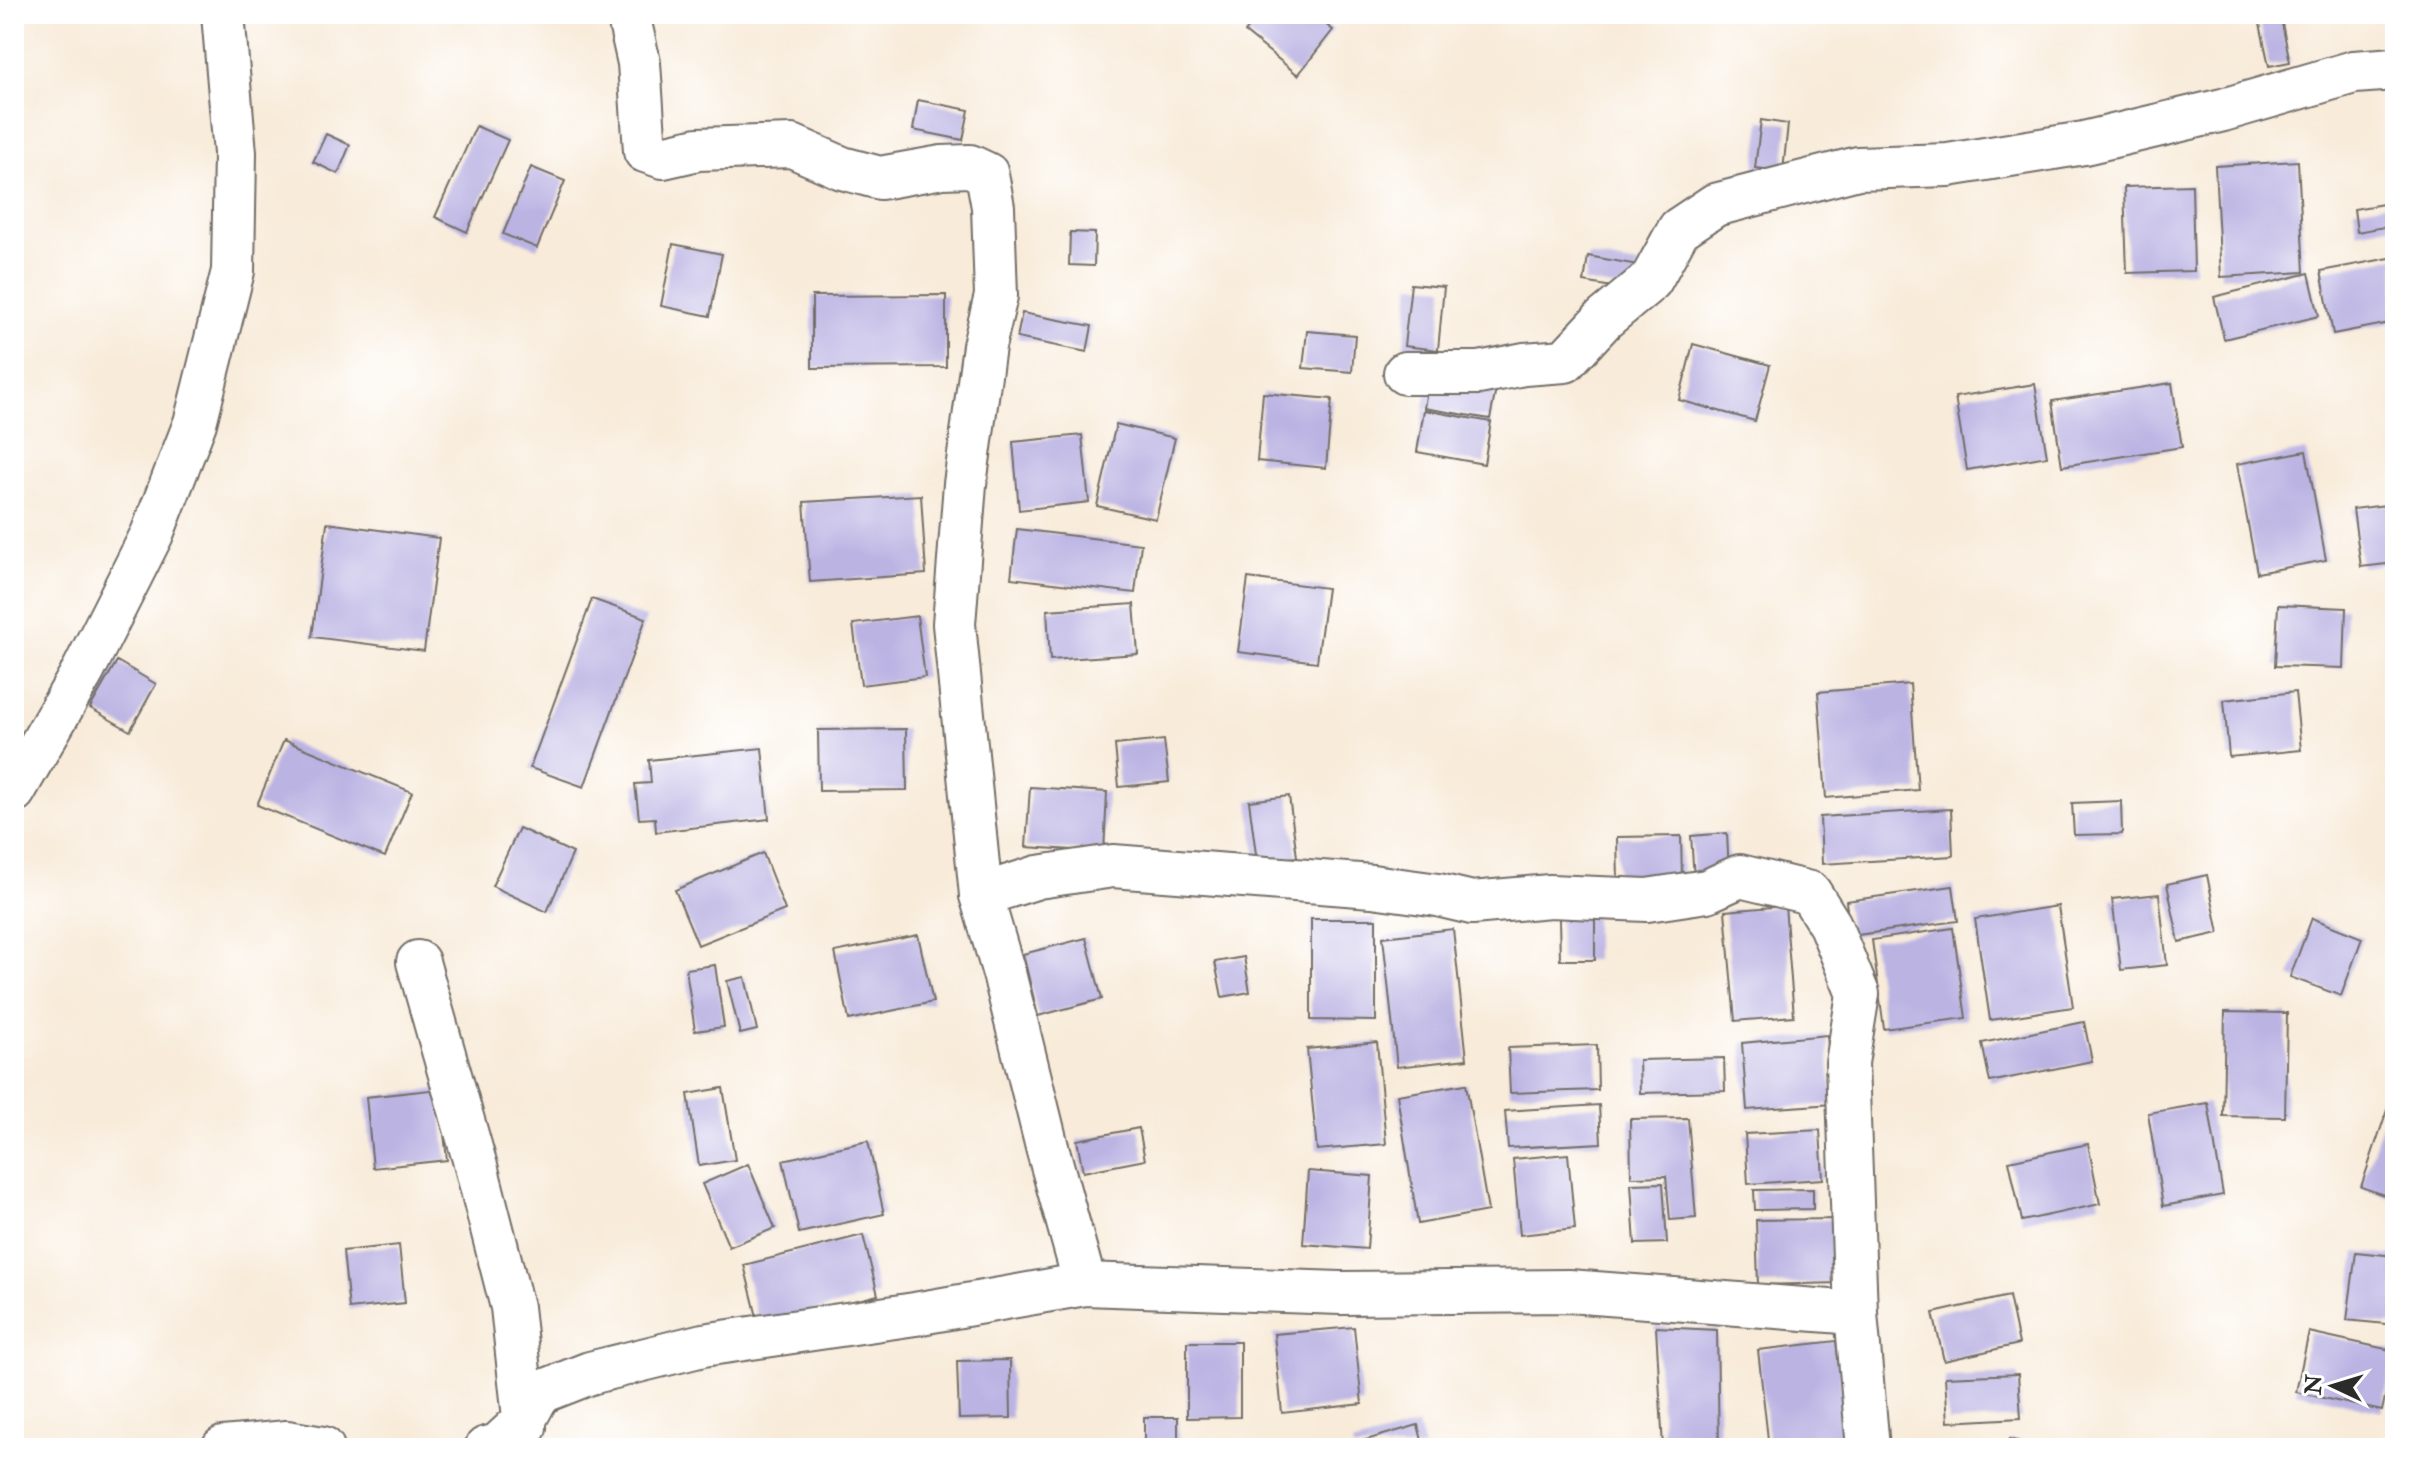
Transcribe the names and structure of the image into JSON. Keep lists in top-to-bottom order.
{
  "north": "left"
}
